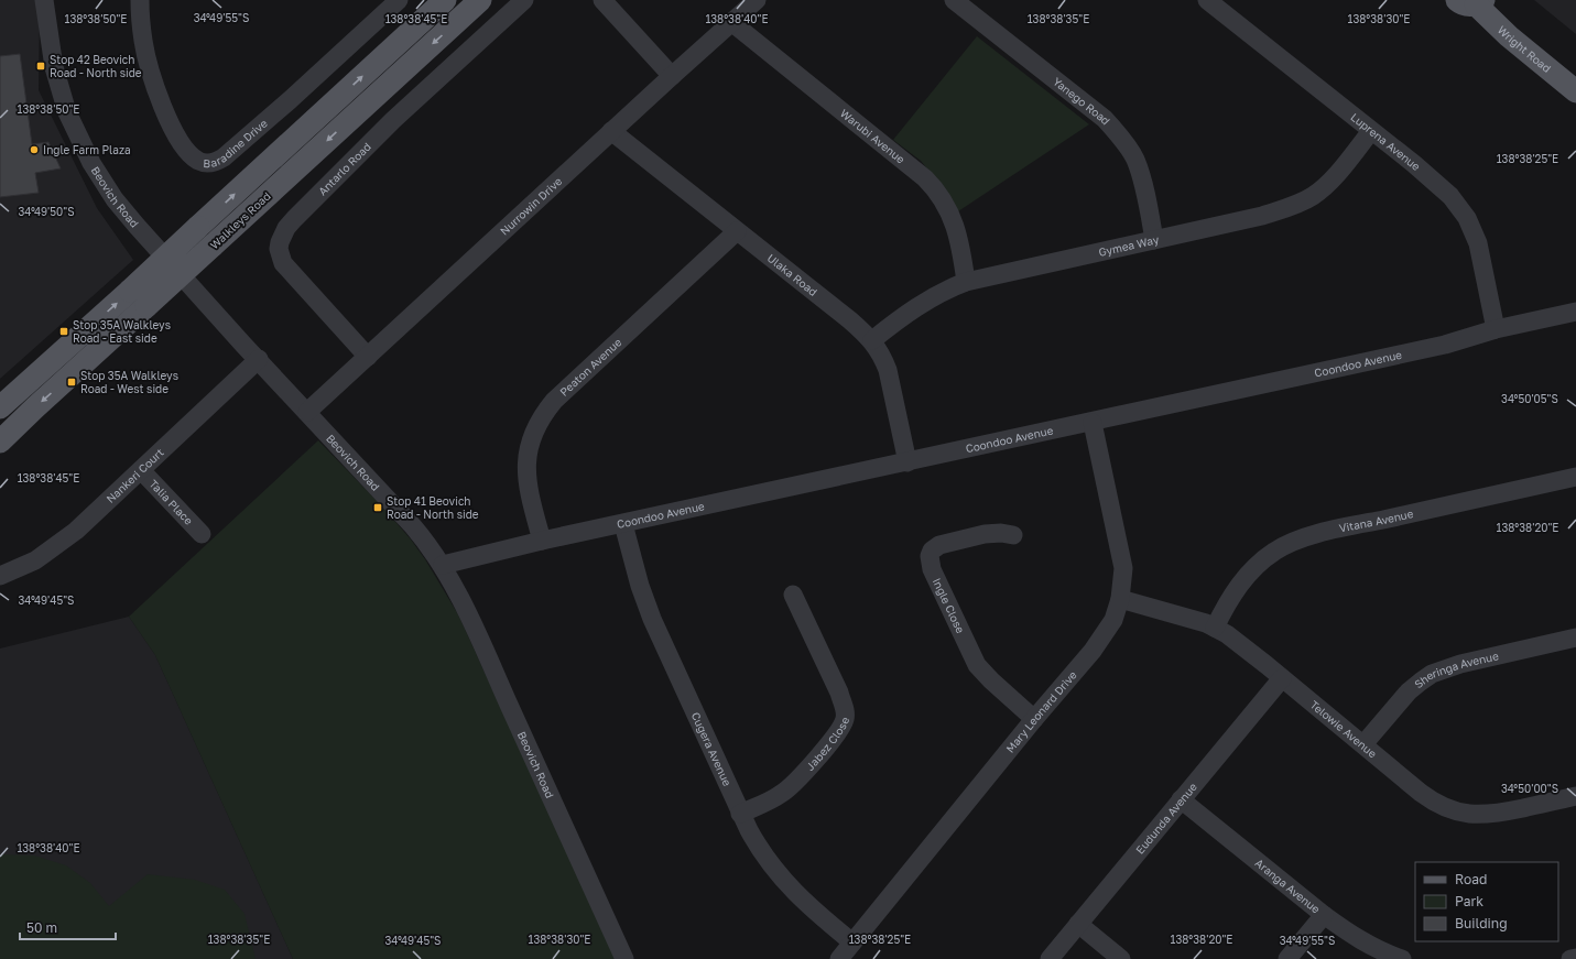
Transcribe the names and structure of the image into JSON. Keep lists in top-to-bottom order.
{
  "streets": {
    "main road": ["Wright Road", "Walkleys Road"],
    "street": [
      "Yanego Road",
      "Warubi Avenue",
      "Baradine Drive",
      "Luprena Avenue",
      "Antarlo Road",
      "Beovich Road",
      "Nurrowin Drive",
      "Gymea Way",
      "Ulaka Road",
      "Coondoo Avenue",
      "Peaton Avenue",
      "Nankeri Court",
      "Talia Place",
      "Vitana Avenue",
      "Ingle Close",
      "Sheringa Avenue",
      "Mary Leonard Drive",
      "Telowie Avenue",
      "Jabez Close",
      "Cugera Avenue",
      "Eudunda Avenue",
      "Aranga Avenue"
    ]
  },
  "crossings": [
    ["Yanego Road", "Gymea Way"],
    ["Warubi Avenue", "Nurrowin Drive"],
    ["Warubi Avenue", "Gymea Way"],
    ["Luprena Avenue", "Gymea Way"],
    ["Luprena Avenue", "Coondoo Avenue"],
    ["Antarlo Road", "Nurrowin Drive"],
    ["Beovich Road", "Nurrowin Drive"],
    ["Beovich Road", "Coondoo Avenue"],
    ["Beovich Road", "Nankeri Court"],
    ["Nurrowin Drive", "Ulaka Road"],
    ["Gymea Way", "Ulaka Road"],
    ["Ulaka Road", "Coondoo Avenue"],
    ["Ulaka Road", "Peaton Avenue"],
    ["Coondoo Avenue", "Peaton Avenue"],
    ["Coondoo Avenue", "Mary Leonard Drive"],
    ["Coondoo Avenue", "Cugera Avenue"],
    ["Nankeri Court", "Talia Place"],
    ["Vitana Avenue", "Telowie Avenue"],
    ["Ingle Close", "Mary Leonard Drive"],
    ["Sheringa Avenue", "Telowie Avenue"],
    ["Mary Leonard Drive", "Telowie Avenue"],
    ["Mary Leonard Drive", "Cugera Avenue"],
    ["Telowie Avenue", "Eudunda Avenue"],
    ["Jabez Close", "Cugera Avenue"],
    ["Eudunda Avenue", "Aranga Avenue"]
  ],
  "places": {
    "transit": [
      "Stop 42 Beovich Road - North side",
      "Stop 35A Walkleys Road - East side",
      "Stop 35A Walkleys Road - West side",
      "Stop 41 Beovich Road - North side"
    ],
    "other": ["Ingle Farm Plaza"]
  },
  "legend": ["Road", "Park", "Building"],
  "scale_bar": "50 m",
  "coordinates": [
    "34°49'55\"S",
    "138°38'50\"E",
    "138°38'45\"E",
    "138°38'40\"E",
    "138°38'35\"E",
    "138°38'30\"E",
    "138°38'25\"E",
    "34°49'50\"S",
    "34°50'05\"S",
    "138°38'20\"E",
    "34°49'45\"S",
    "34°50'00\"S"
  ]
}
